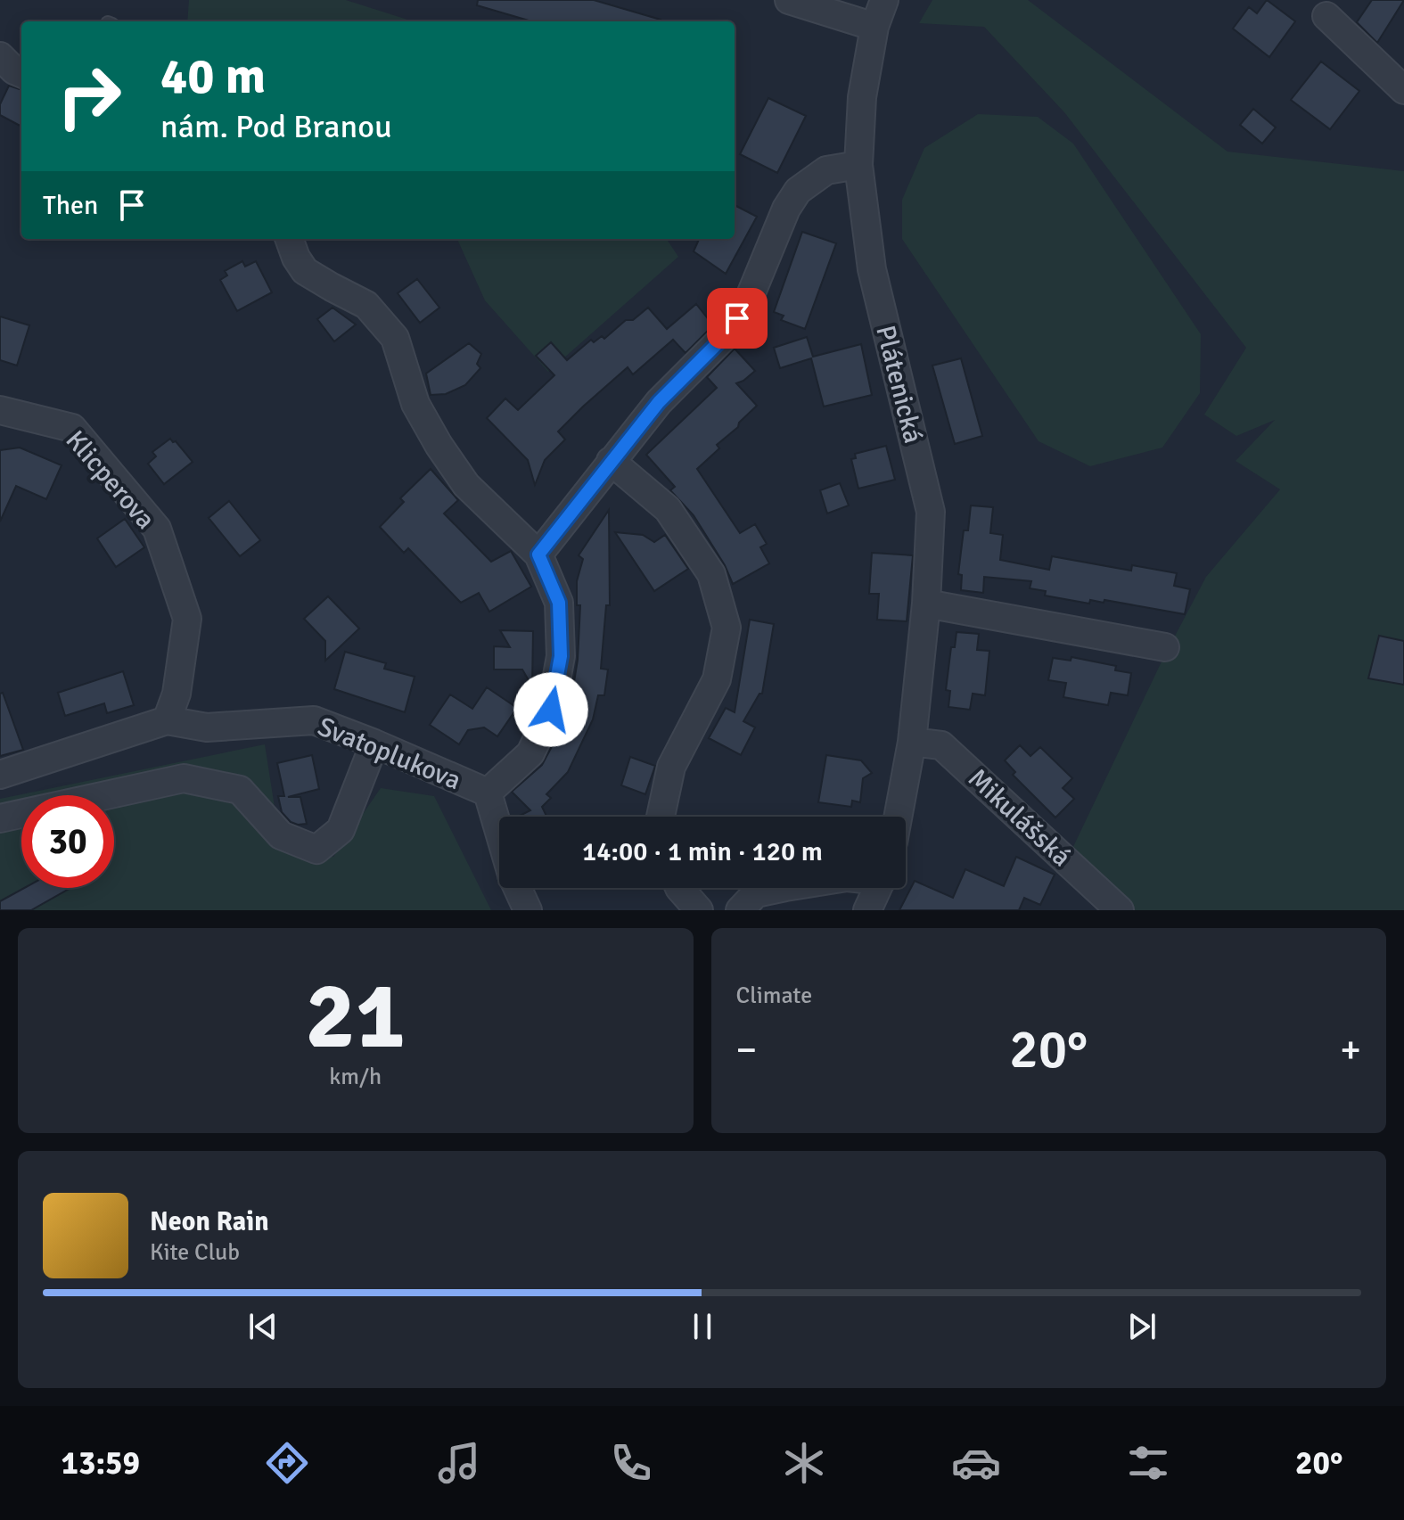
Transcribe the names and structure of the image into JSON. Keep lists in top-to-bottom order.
{
  "streets": {
    "street": [
      "Plátenická",
      "Klicperova",
      "Svatoplukova",
      "Mikulášská"
    ]
  },
  "crossings": [
    ["Plátenická", "Mikulášská"],
    ["Klicperova", "Svatoplukova"]
  ],
  "page": {
    "turn": ["40 m", "nám. Pod Branou"],
    "then": "Then",
    "limit": "30",
    "trip": "14:00 · 1 min · 120 m",
    "tile": [
      ["21", "km/h"],
      "Climate"
    ],
    "heat": ["−", "20°", "+"],
    "song": ["Neon Rain", "Kite Club"],
    "tabs": ["13:59", "20°"]
  }
}
